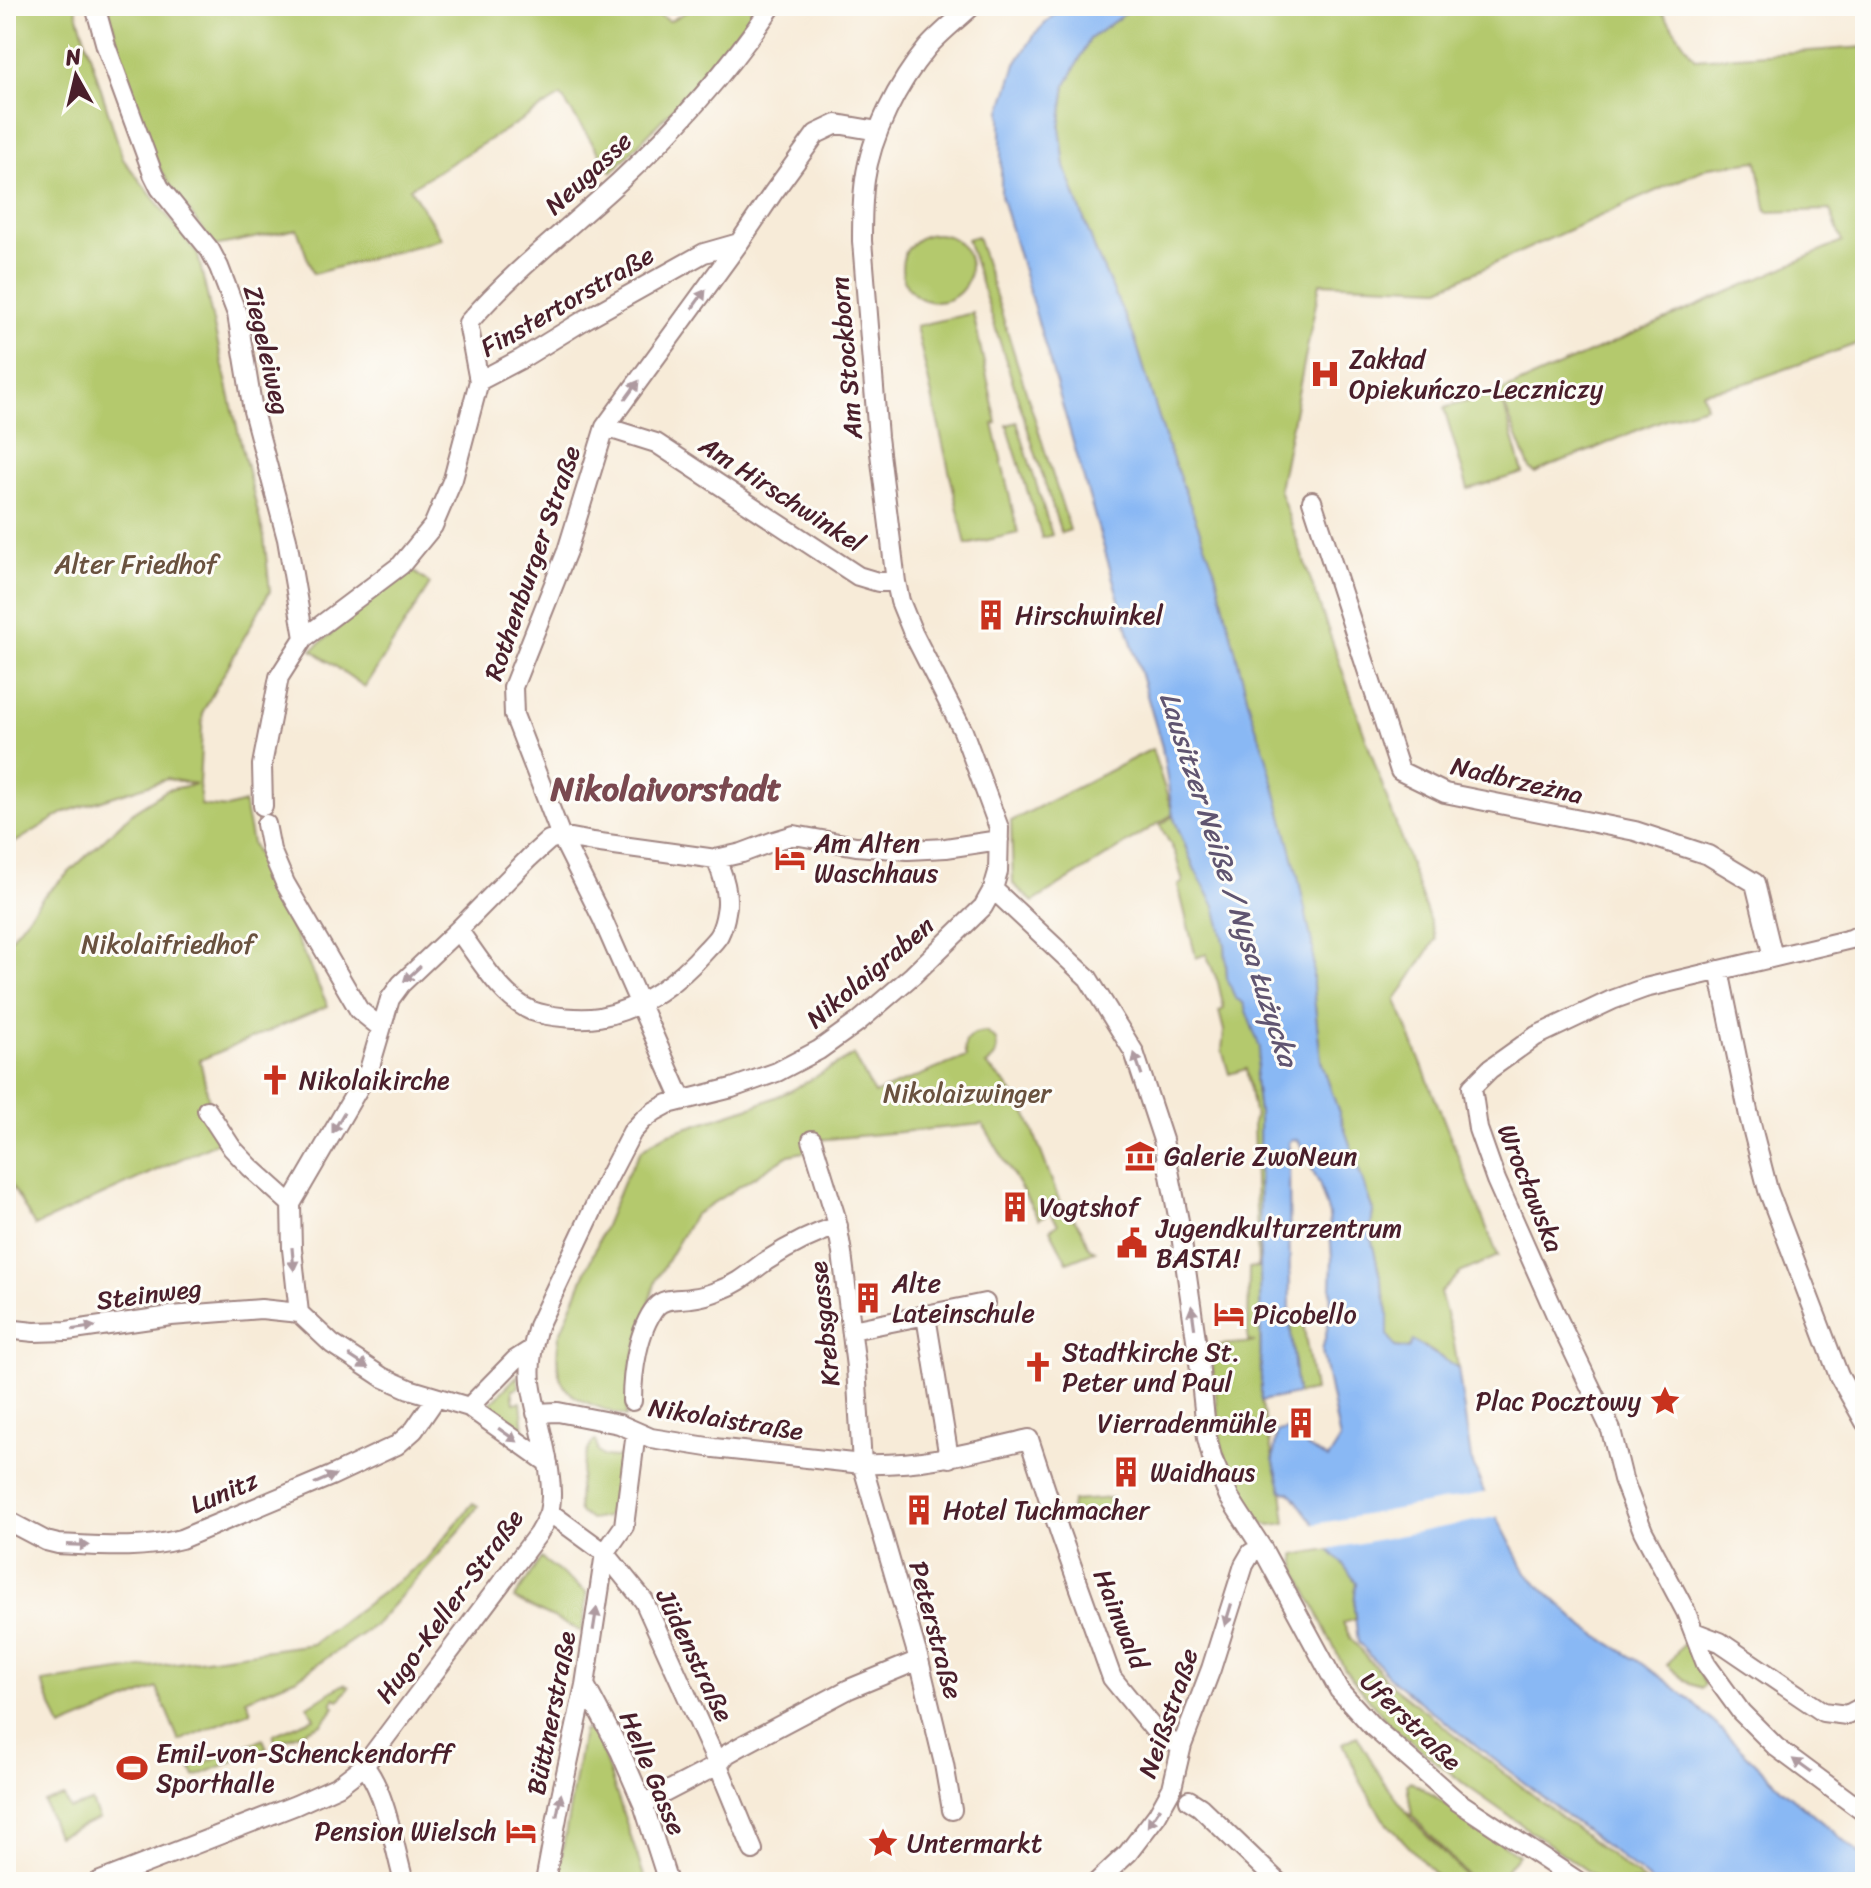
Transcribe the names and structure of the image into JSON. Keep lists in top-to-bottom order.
{
  "streets": {
    "street": [
      "Neugasse",
      "Finstertorstraße",
      "Ziegeleiweg",
      "Am Stockborn",
      "Am Hirschwinkel",
      "Rothenburger Straße",
      "Nadbrzeżna",
      "Nikolaigraben",
      "Wrocławska",
      "Steinweg",
      "Krebsgasse",
      "Nikolaistraße",
      "Lunitz",
      "Hugo-Keller-Straße",
      "Hainwald",
      "Peterstraße",
      "Jüdenstraße",
      "Büttnerstraße",
      "Neißstraße",
      "Uferstraße",
      "Helle Gasse"
    ]
  },
  "crossings": [
    ["Neugasse", "Finstertorstraße"],
    ["Finstertorstraße", "Ziegeleiweg"],
    ["Finstertorstraße", "Rothenburger Straße"],
    ["Am Stockborn", "Am Hirschwinkel"],
    ["Am Hirschwinkel", "Rothenburger Straße"],
    ["Rothenburger Straße", "Nikolaigraben"],
    ["Nadbrzeżna", "Wrocławska"],
    ["Nikolaigraben", "Nikolaistraße"],
    ["Nikolaigraben", "Hugo-Keller-Straße"],
    ["Nikolaigraben", "Jüdenstraße"],
    ["Nikolaigraben", "Uferstraße"],
    ["Krebsgasse", "Nikolaistraße"],
    ["Krebsgasse", "Peterstraße"],
    ["Nikolaistraße", "Hainwald"],
    ["Nikolaistraße", "Peterstraße"],
    ["Hugo-Keller-Straße", "Jüdenstraße"],
    ["Hainwald", "Neißstraße"],
    ["Jüdenstraße", "Büttnerstraße"],
    ["Büttnerstraße", "Helle Gasse"],
    ["Neißstraße", "Uferstraße"]
  ],
  "one_way": [
    "Steinweg",
    "Lunitz",
    "Büttnerstraße",
    "Neißstraße",
    "Uferstraße"
  ],
  "districts": ["Nikolaivorstadt"],
  "water": ["Lausitzer Neiße / Nysa Łużycka"],
  "parks": ["Alter Friedhof", "Nikolaifriedhof", "Nikolaizwinger"],
  "places": {
    "hospital": ["Zakład Opiekuńczo-Leczniczy"],
    "building": [
      "Hirschwinkel",
      "Vogtshof",
      "Alte Lateinschule",
      "Vierradenmühle",
      "Waidhaus",
      "Hotel Tuchmacher"
    ],
    "hotel": ["Am Alten Waschhaus", "Picobello", "Pension Wielsch"],
    "church": ["Nikolaikirche", "Stadtkirche St. Peter und Paul"],
    "museum": ["Galerie ZwoNeun"],
    "public building": ["Jugendkulturzentrum BASTA!"],
    "place": ["Plac Pocztowy", "Untermarkt"],
    "sports": ["Emil-von-Schenckendorff Sporthalle"]
  },
  "north": "top"
}
